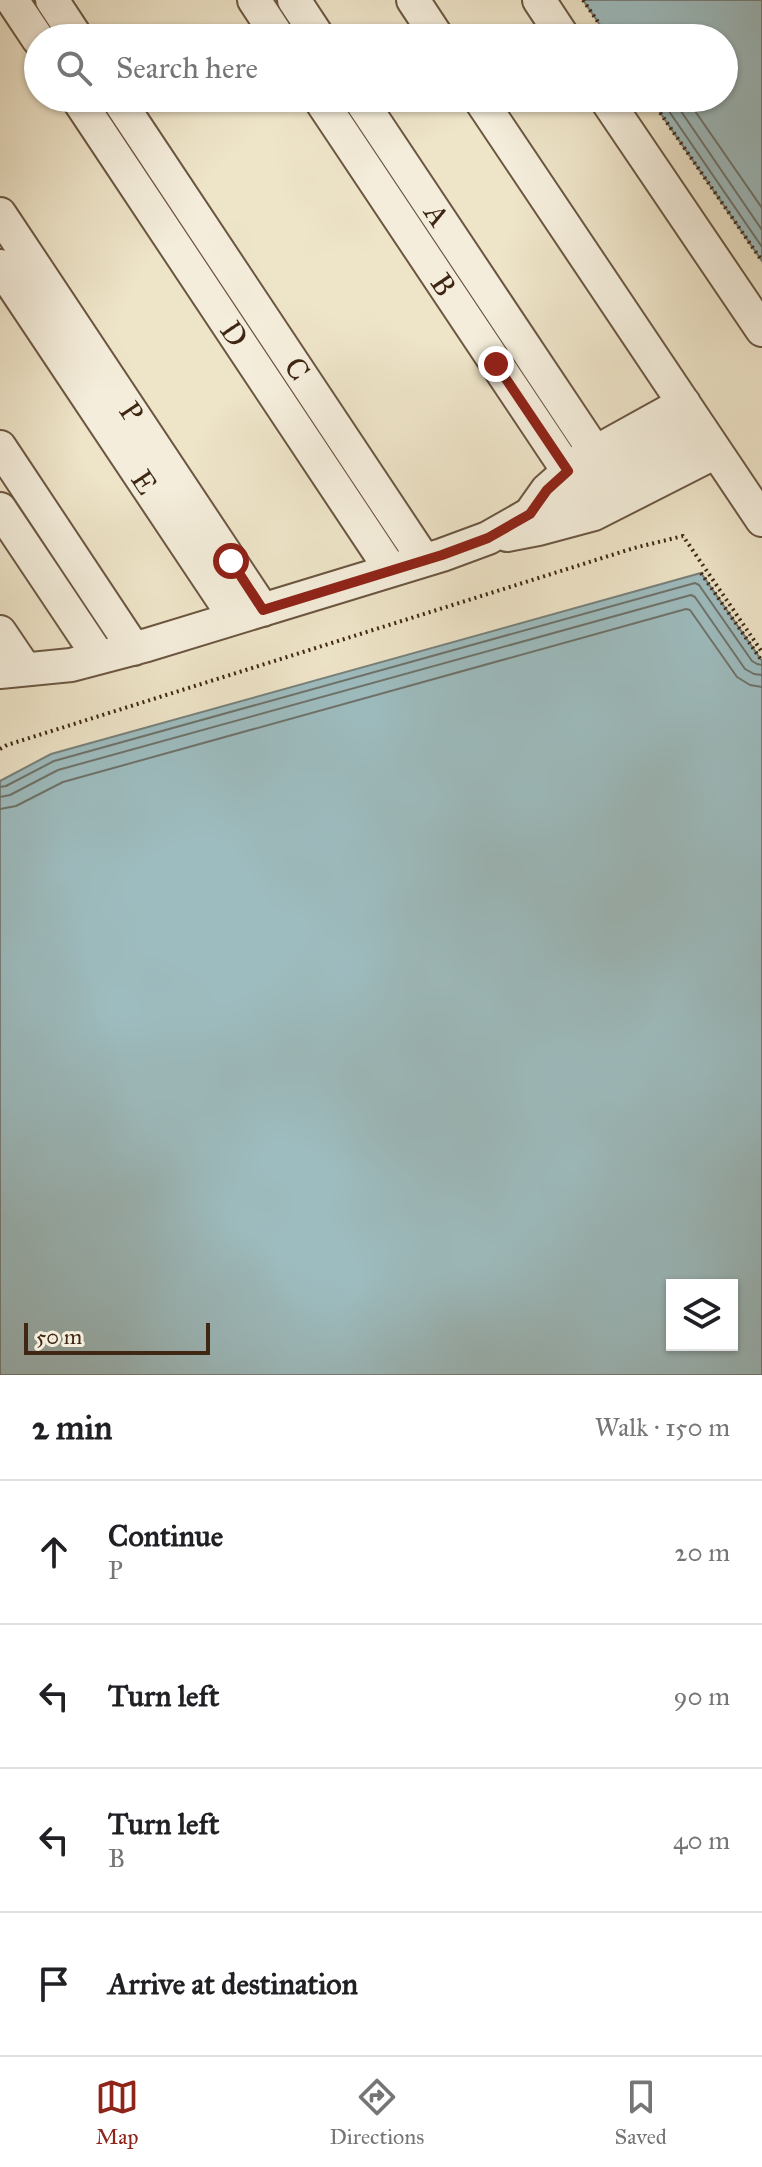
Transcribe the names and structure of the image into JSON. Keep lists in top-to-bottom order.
{
  "streets": {
    "lane": [
      "A",
      "B",
      "D",
      "C",
      "P",
      "E"
    ]
  },
  "crossings": [
    ["P", "E"]
  ],
  "scale_bar": "50 m",
  "page": {
    "search": "Search here",
    "scale": "50 m",
    "heading": ["2 min", "Walk · 150 m"],
    "list": [
      ["Continue", "P", "20 m"],
      ["Turn left", "90 m"],
      ["Turn left", "B", "40 m"],
      "Arrive at destination"
    ],
    "nav": ["Map", "Directions", "Saved"]
  }
}
